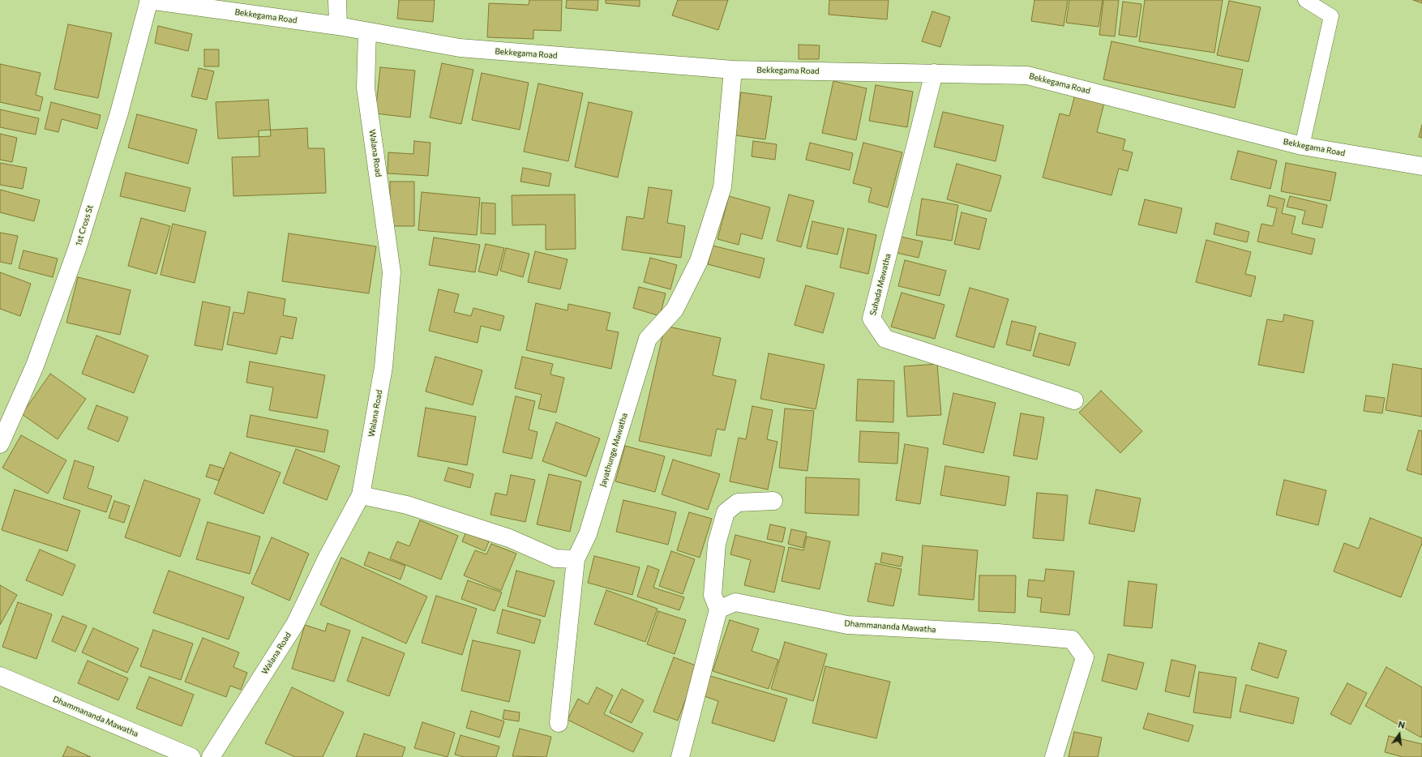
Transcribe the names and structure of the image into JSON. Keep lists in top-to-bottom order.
{
  "streets": {
    "street": [
      "Bekkegama Road",
      "Walana Road",
      "1st Cross St",
      "Suhada Mawatha",
      "Jayathunge Mawatha",
      "Dhammananda Mawatha"
    ]
  },
  "crossings": [
    ["Bekkegama Road", "Walana Road"],
    ["Bekkegama Road", "1st Cross St"],
    ["Bekkegama Road", "Suhada Mawatha"],
    ["Bekkegama Road", "Jayathunge Mawatha"]
  ],
  "north": "top"
}
